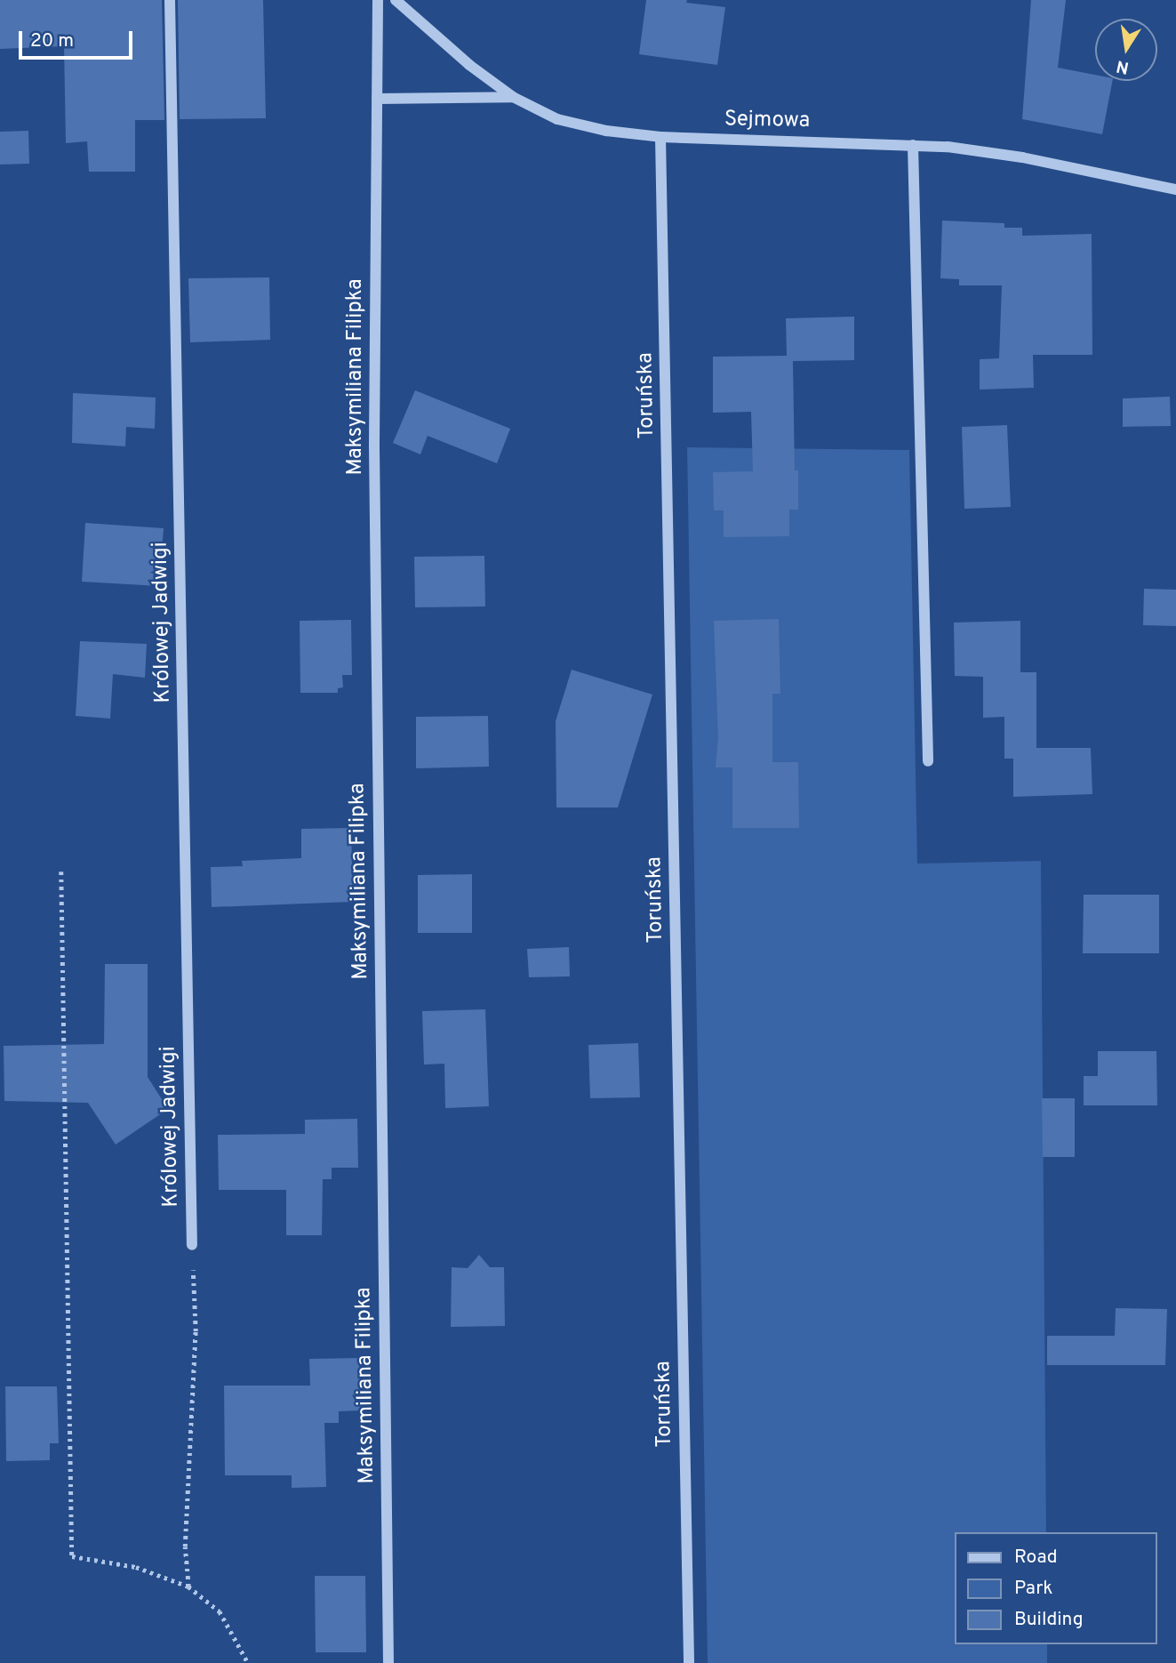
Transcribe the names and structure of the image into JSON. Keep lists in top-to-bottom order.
{
  "streets": {
    "street": [
      "Sejmowa",
      "Maksymiliana Filipka",
      "Toruńska",
      "Królowej Jadwigi"
    ]
  },
  "crossings": [
    ["Sejmowa", "Toruńska"]
  ],
  "legend": ["Road", "Park", "Building"],
  "scale_bar": "20 m",
  "north": "bottom"
}
